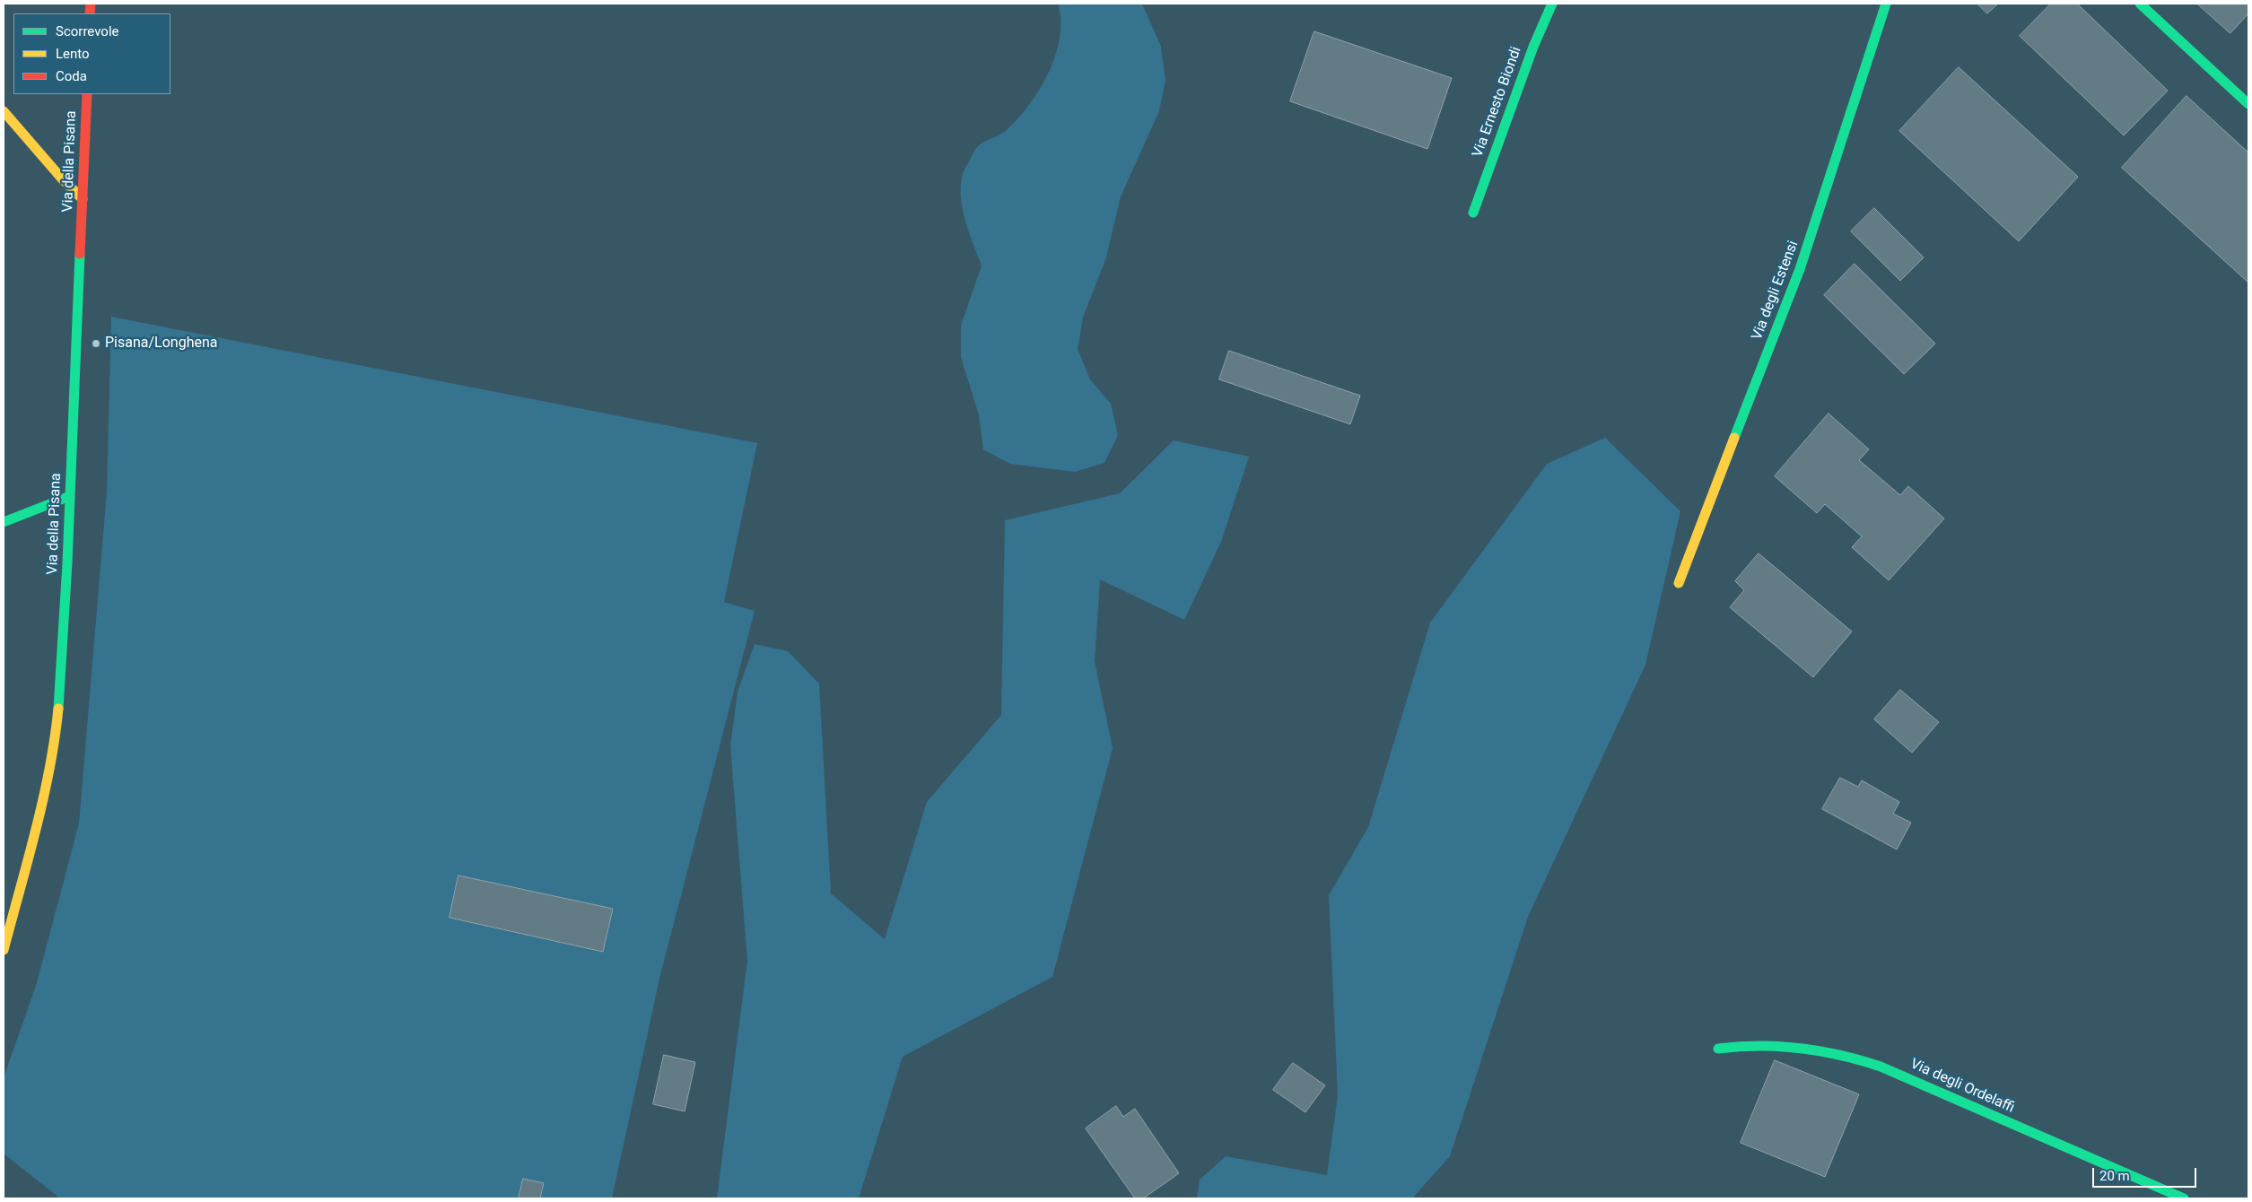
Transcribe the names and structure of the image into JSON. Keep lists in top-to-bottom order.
{
  "streets": {
    "street": [
      "Via Ernesto Biondi",
      "Via della Pisana",
      "Via degli Estensi",
      "Via degli Ordelaffi"
    ]
  },
  "places": ["Pisana/Longhena"],
  "legend": ["Scorrevole", "Lento", "Coda"],
  "scale_bar": "20 m"
}
